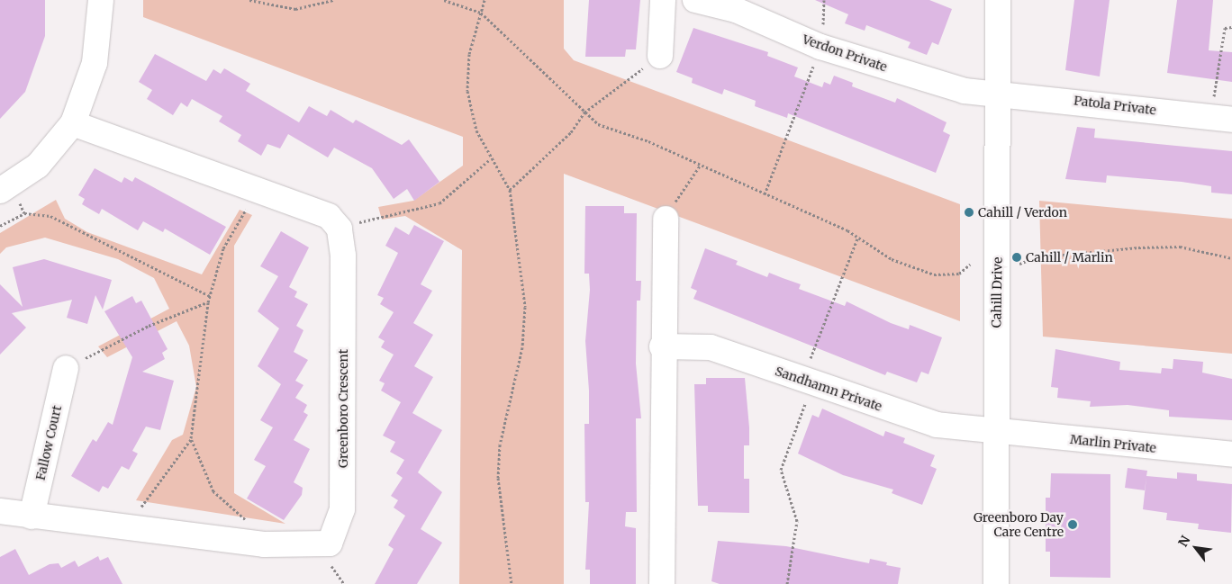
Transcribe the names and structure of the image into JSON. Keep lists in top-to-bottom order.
{
  "streets": {
    "street": [
      "Verdon Private",
      "Patola Private",
      "Cahill Drive",
      "Sandhamn Private",
      "Greenboro Crescent",
      "Fallow Court",
      "Marlin Private"
    ]
  },
  "crossings": [
    ["Verdon Private", "Patola Private"],
    ["Verdon Private", "Cahill Drive"],
    ["Patola Private", "Cahill Drive"],
    ["Cahill Drive", "Sandhamn Private"],
    ["Cahill Drive", "Marlin Private"],
    ["Sandhamn Private", "Marlin Private"],
    ["Greenboro Crescent", "Fallow Court"]
  ],
  "places": ["Cahill / Verdon", "Cahill / Marlin", "Greenboro Day Care Centre"],
  "north": "top left"
}
